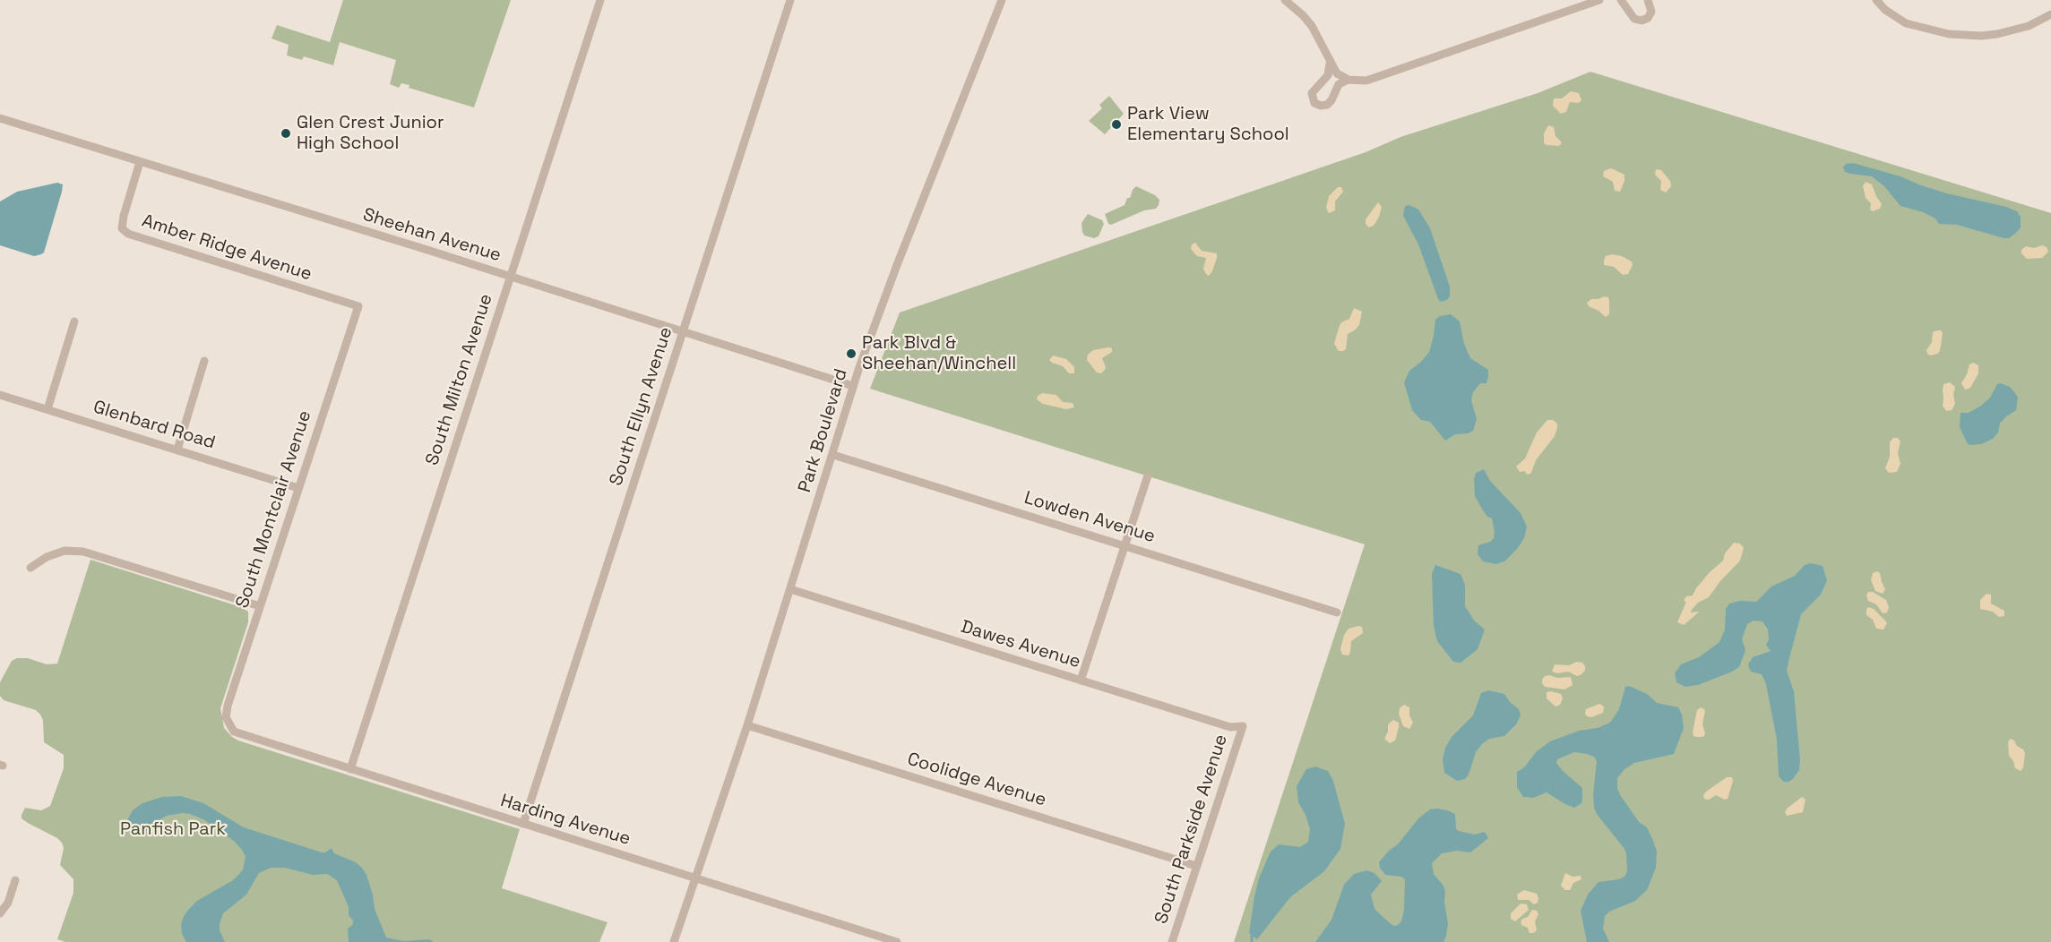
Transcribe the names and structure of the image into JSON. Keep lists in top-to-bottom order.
{
  "streets": {
    "street": [
      "Sheehan Avenue",
      "Amber Ridge Avenue",
      "South Milton Avenue",
      "South Ellyn Avenue",
      "Glenbard Road",
      "Park Boulevard",
      "South Montclair Avenue",
      "Lowden Avenue",
      "Dawes Avenue",
      "Coolidge Avenue",
      "Harding Avenue",
      "South Parkside Avenue"
    ]
  },
  "crossings": [
    ["Sheehan Avenue", "Amber Ridge Avenue"],
    ["Sheehan Avenue", "South Milton Avenue"],
    ["Sheehan Avenue", "South Ellyn Avenue"],
    ["Sheehan Avenue", "Park Boulevard"],
    ["Amber Ridge Avenue", "South Montclair Avenue"],
    ["South Milton Avenue", "Harding Avenue"],
    ["South Ellyn Avenue", "Harding Avenue"],
    ["Glenbard Road", "South Montclair Avenue"],
    ["Park Boulevard", "Lowden Avenue"],
    ["Park Boulevard", "Dawes Avenue"],
    ["Park Boulevard", "Coolidge Avenue"],
    ["Park Boulevard", "Harding Avenue"],
    ["South Montclair Avenue", "Harding Avenue"],
    ["Dawes Avenue", "South Parkside Avenue"],
    ["Coolidge Avenue", "South Parkside Avenue"]
  ],
  "parks": ["Panfish Park"],
  "places": ["Park View Elementary School", "Glen Crest Junior High School", "Park Blvd & Sheehan/Winchell"]
}
